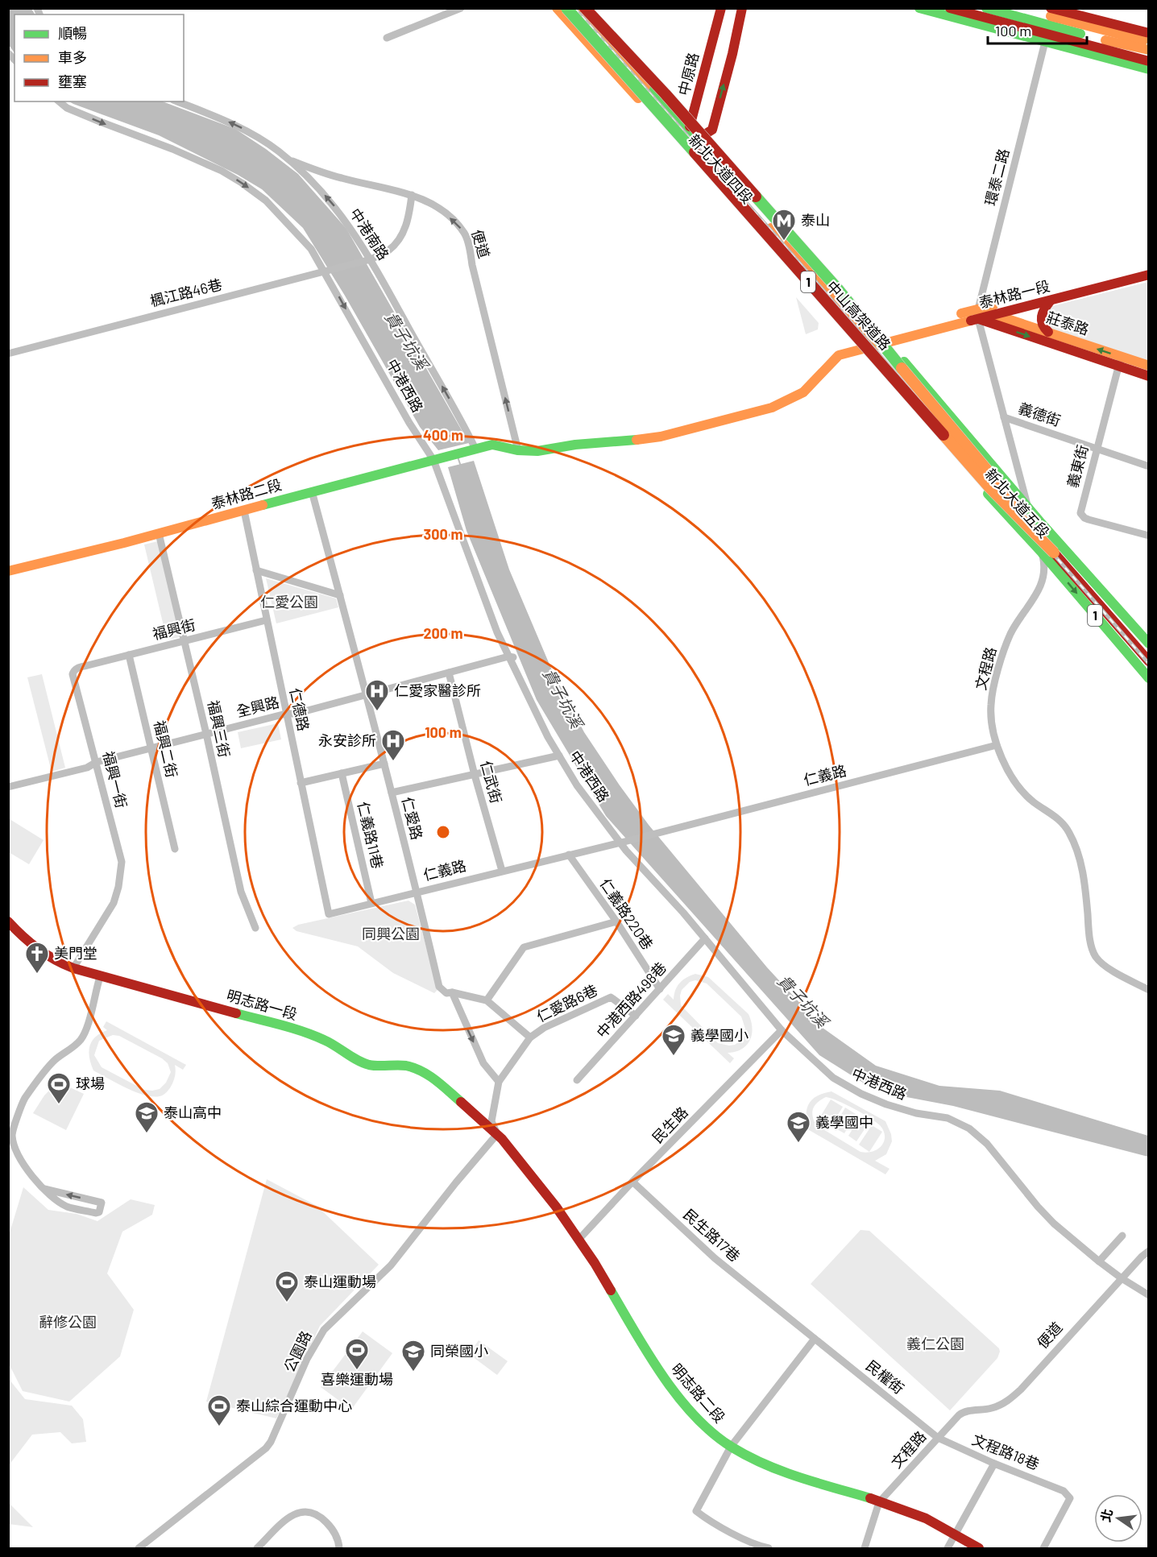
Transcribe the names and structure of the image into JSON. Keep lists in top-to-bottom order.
{
  "streets": {
    "main road": [
      "中原路",
      "新北大道四段",
      "1",
      "泰林路一段",
      "中山高架道路",
      "莊泰路",
      "泰林路二段",
      "新北大道五段",
      "明志路一段",
      "明志路二段"
    ],
    "street": [
      "環泰二路",
      "中港南路",
      "便道",
      "楓江路46巷",
      "中港西路",
      "義德街",
      "義東街",
      "福興街",
      "文程路",
      "全興路",
      "仁德路",
      "福興三街",
      "福興二街",
      "仁義路",
      "福興一街",
      "仁武街",
      "仁愛路",
      "仁義路11巷",
      "仁義路220巷",
      "中港西路498巷",
      "仁愛路6巷",
      "民生路",
      "民生路17巷",
      "公園路",
      "民權街",
      "文程路18巷"
    ]
  },
  "crossings": [
    ["中原路", "新北大道四段"],
    ["新北大道四段", "泰林路一段"],
    ["新北大道四段", "新北大道五段"],
    ["環泰二路", "泰林路一段"],
    ["環泰二路", "莊泰路"],
    ["環泰二路", "文程路"],
    ["中港南路", "便道"],
    ["中港南路", "楓江路46巷"],
    ["中港南路", "泰林路二段"],
    ["便道", "楓江路46巷"],
    ["便道", "中港西路"],
    ["便道", "泰林路二段"],
    ["便道", "文程路"],
    ["楓江路46巷", "中港西路"],
    ["泰林路一段", "莊泰路"],
    ["泰林路一段", "新北大道五段"],
    ["泰林路一段", "文程路"],
    ["莊泰路", "義東街"],
    ["莊泰路", "文程路"],
    ["中港西路", "泰林路二段"],
    ["中港西路", "全興路"],
    ["中港西路", "仁義路"],
    ["中港西路", "中港西路498巷"],
    ["中港西路", "民生路"],
    ["義德街", "義東街"],
    ["義德街", "文程路"],
    ["泰林路二段", "仁德路"],
    ["泰林路二段", "福興三街"],
    ["泰林路二段", "仁愛路"],
    ["新北大道五段", "文程路"],
    ["福興街", "仁德路"],
    ["福興街", "福興三街"],
    ["福興街", "福興二街"],
    ["福興街", "福興一街"],
    ["文程路", "仁義路"],
    ["文程路", "民權街"],
    ["文程路", "明志路二段"],
    ["文程路", "文程路18巷"],
    ["全興路", "仁德路"],
    ["全興路", "福興三街"],
    ["全興路", "福興二街"],
    ["全興路", "福興一街"],
    ["全興路", "仁武街"],
    ["全興路", "仁愛路"],
    ["仁德路", "仁義路"],
    ["仁義路", "仁武街"],
    ["仁義路", "仁愛路"],
    ["仁義路", "仁義路11巷"],
    ["仁義路", "仁義路220巷"],
    ["福興一街", "明志路一段"],
    ["仁愛路", "仁愛路6巷"],
    ["仁義路220巷", "中港西路498巷"],
    ["中港西路498巷", "仁愛路6巷"],
    ["明志路一段", "公園路"],
    ["明志路一段", "明志路二段"],
    ["民生路", "民生路17巷"],
    ["民生路", "明志路二段"],
    ["民生路17巷", "民權街"],
    ["公園路", "明志路二段"],
    ["民權街", "文程路18巷"]
  ],
  "one_way": ["中港南路", "便道"],
  "water": ["貴子坑溪"],
  "parks": [
    "仁愛公園",
    "同興公園",
    "辭修公園",
    "義仁公園"
  ],
  "places": {
    "metro station": ["泰山"],
    "hospital": ["仁愛家醫診所", "永安診所"],
    "church": ["美門堂"],
    "school or university": [
      "義學國小",
      "泰山高中",
      "義學國中",
      "同榮國小"
    ],
    "sports": [
      "球場",
      "泰山運動場",
      "喜樂運動場",
      "泰山綜合運動中心"
    ]
  },
  "legend": ["順暢", "車多", "壅塞"],
  "scale_bar": "100 m",
  "north": "left",
  "rings": [
    "400 m",
    "300 m",
    "200 m",
    "100 m"
  ]
}
